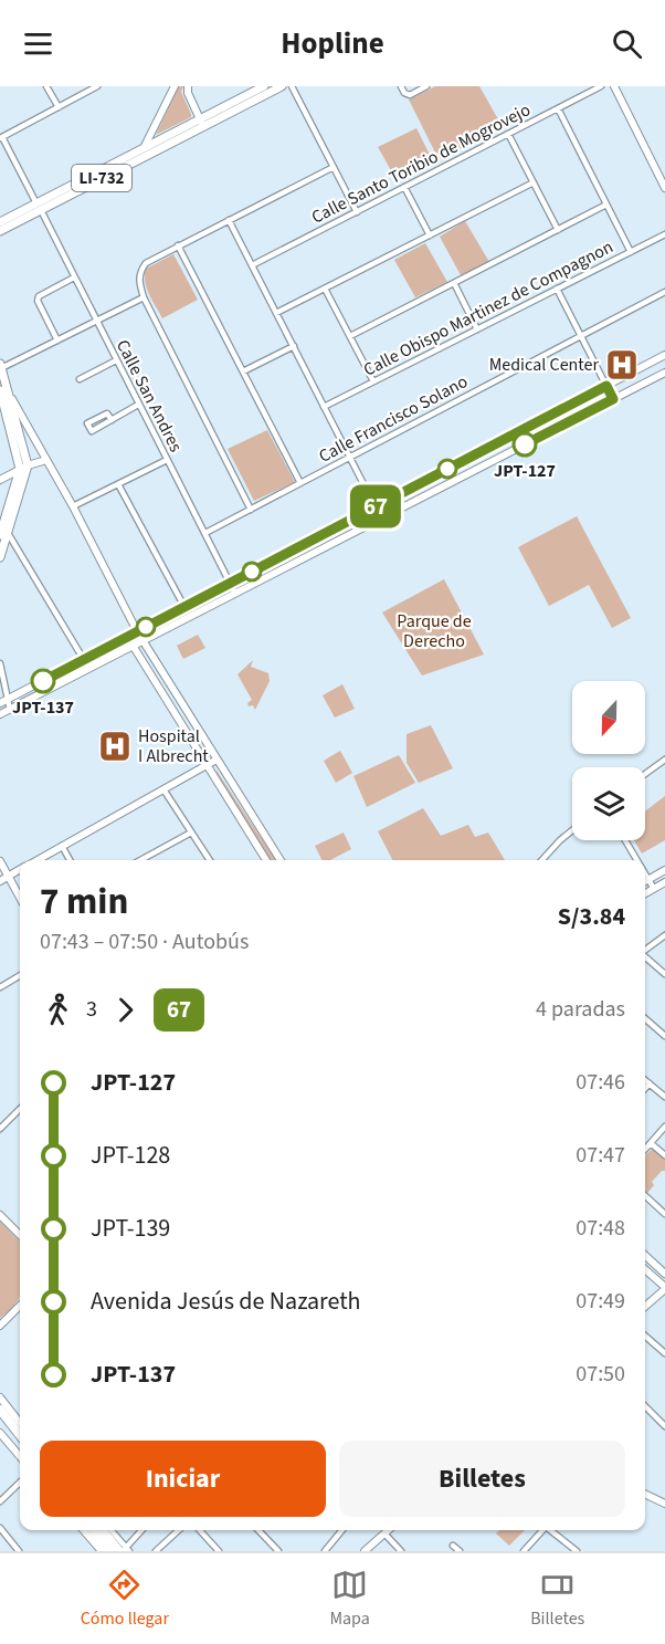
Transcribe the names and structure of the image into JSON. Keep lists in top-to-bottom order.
{
  "streets": {
    "main road": ["LI-732"],
    "street": [
      "Calle Santo Toribio de Mogrovejo",
      "Calle Obispo Martinez de Compagnon",
      "Calle San Andres",
      "Calle Francisco Solano"
    ]
  },
  "crossings": [
    ["LI-732", "Calle San Andres"],
    ["Calle San Andres", "Calle Francisco Solano"]
  ],
  "parks": ["Parque de Derecho"],
  "places": {
    "hospital": ["Medical Center", "Hospital I Albrecht"],
    "other": ["JPT-127", "JPT-137"]
  },
  "lines": ["bus line 67"],
  "north": "bottom",
  "page": {
    "header": "Hopline",
    "on_map": "67",
    "heading": ["7 min", "07:43 – 07:50 · Autobús", "S/3.84"],
    "legs": ["3", "67", "4 paradas"],
    "list": [
      {
        "name": "JPT-127",
        "value": "07:46"
      },
      {
        "name": "JPT-128",
        "value": "07:47"
      },
      {
        "name": "JPT-139",
        "value": "07:48"
      },
      {
        "name": "Avenida Jesús de Nazareth",
        "value": "07:49"
      },
      {
        "name": "JPT-137",
        "value": "07:50"
      }
    ],
    "buttons": ["Iniciar", "Billetes"],
    "tabs": ["Cómo llegar", "Mapa", "Billetes"]
  }
}
